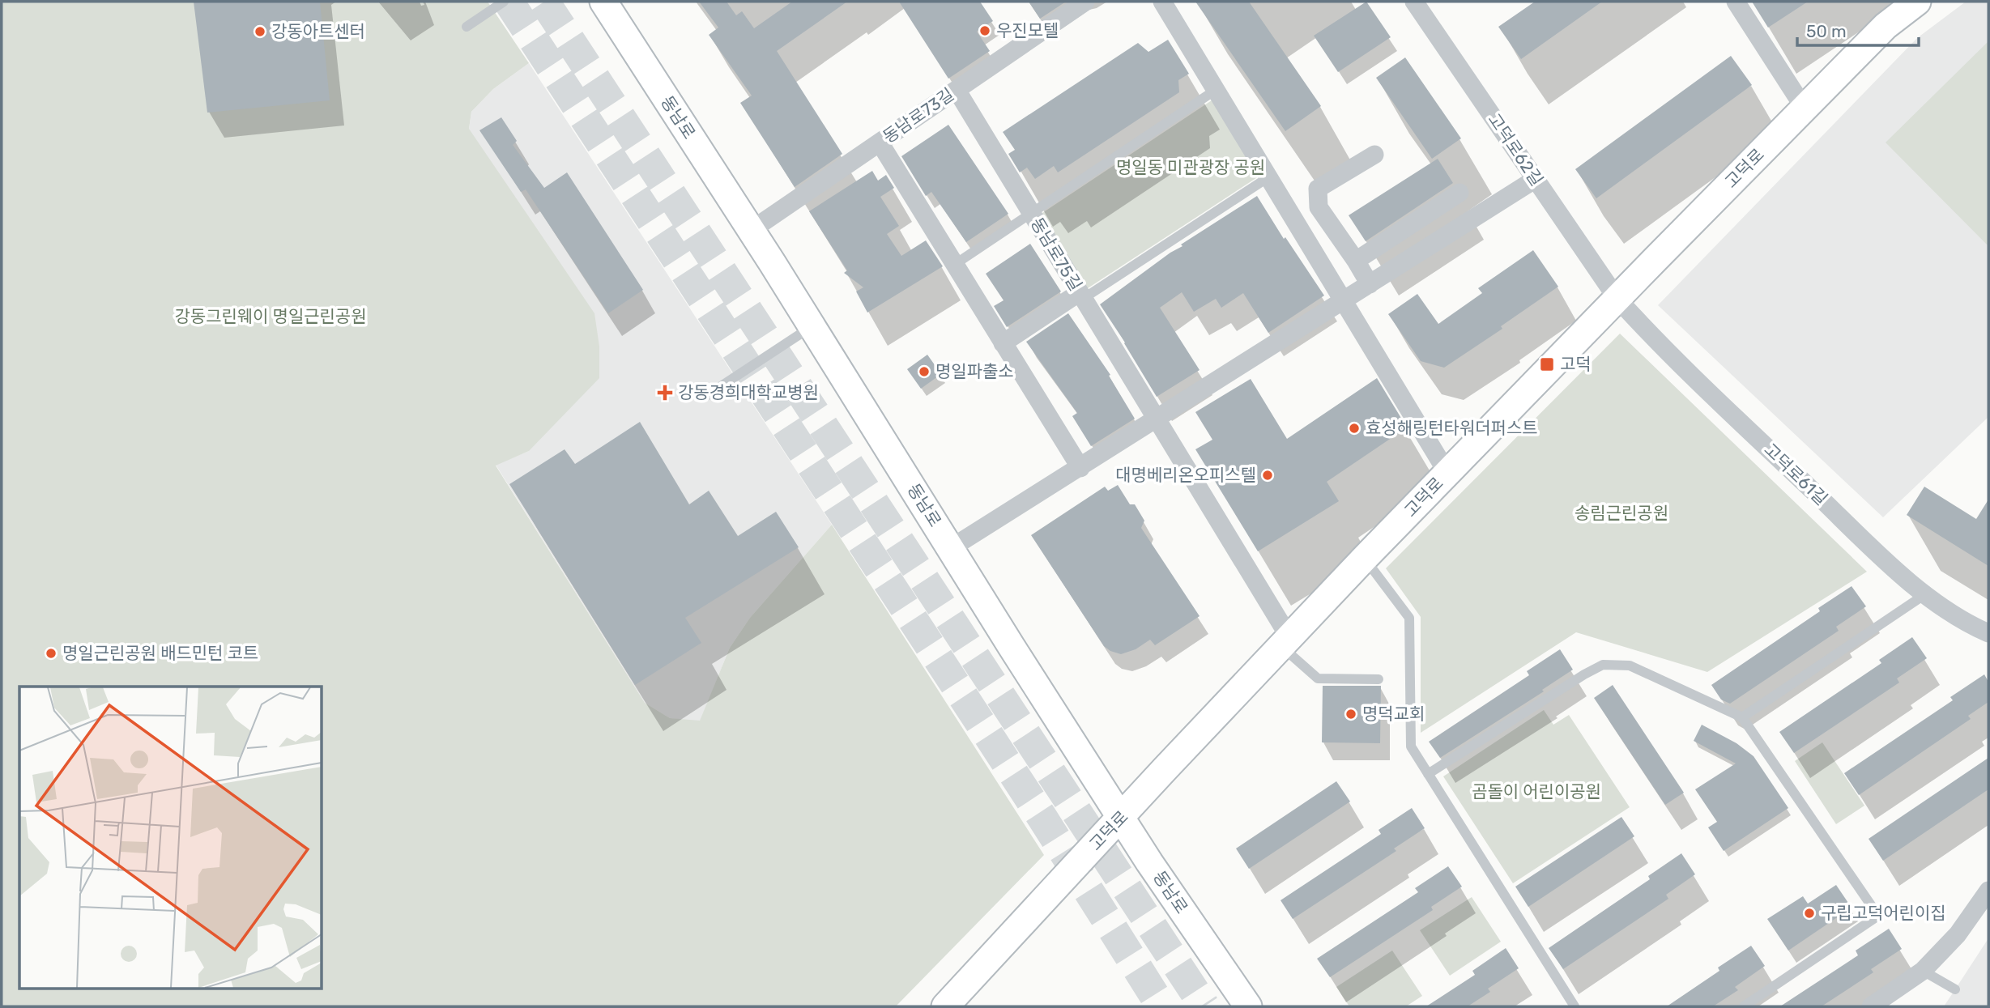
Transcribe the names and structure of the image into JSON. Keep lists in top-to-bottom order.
{
  "streets": {
    "main road": ["동남로", "고덕로"],
    "street": [
      "동남로73길",
      "고덕로62길",
      "동남로75길",
      "고덕로61길"
    ]
  },
  "crossings": [
    ["동남로73길", "동남로"],
    ["동남로73길", "동남로75길"],
    ["동남로", "고덕로"],
    ["고덕로62길", "고덕로"],
    ["고덕로62길", "고덕로61길"],
    ["고덕로", "동남로75길"],
    ["고덕로", "고덕로61길"]
  ],
  "parks": [
    "명일동 미관광장 공원",
    "강동그린웨이 명일근린공원",
    "송림근린공원",
    "곰돌이 어린이공원"
  ],
  "places": {
    "other": [
      "우진모텔",
      "강동아트센터",
      "명일파출소",
      "효성해링턴타워더퍼스트",
      "대명베리온오피스텔",
      "명일근린공원 배드민턴 코트",
      "명덕교회",
      "구립고덕어린이집"
    ],
    "transit": ["고덕"],
    "health": ["강동경희대학교병원"]
  },
  "scale_bar": "50 m"
}
